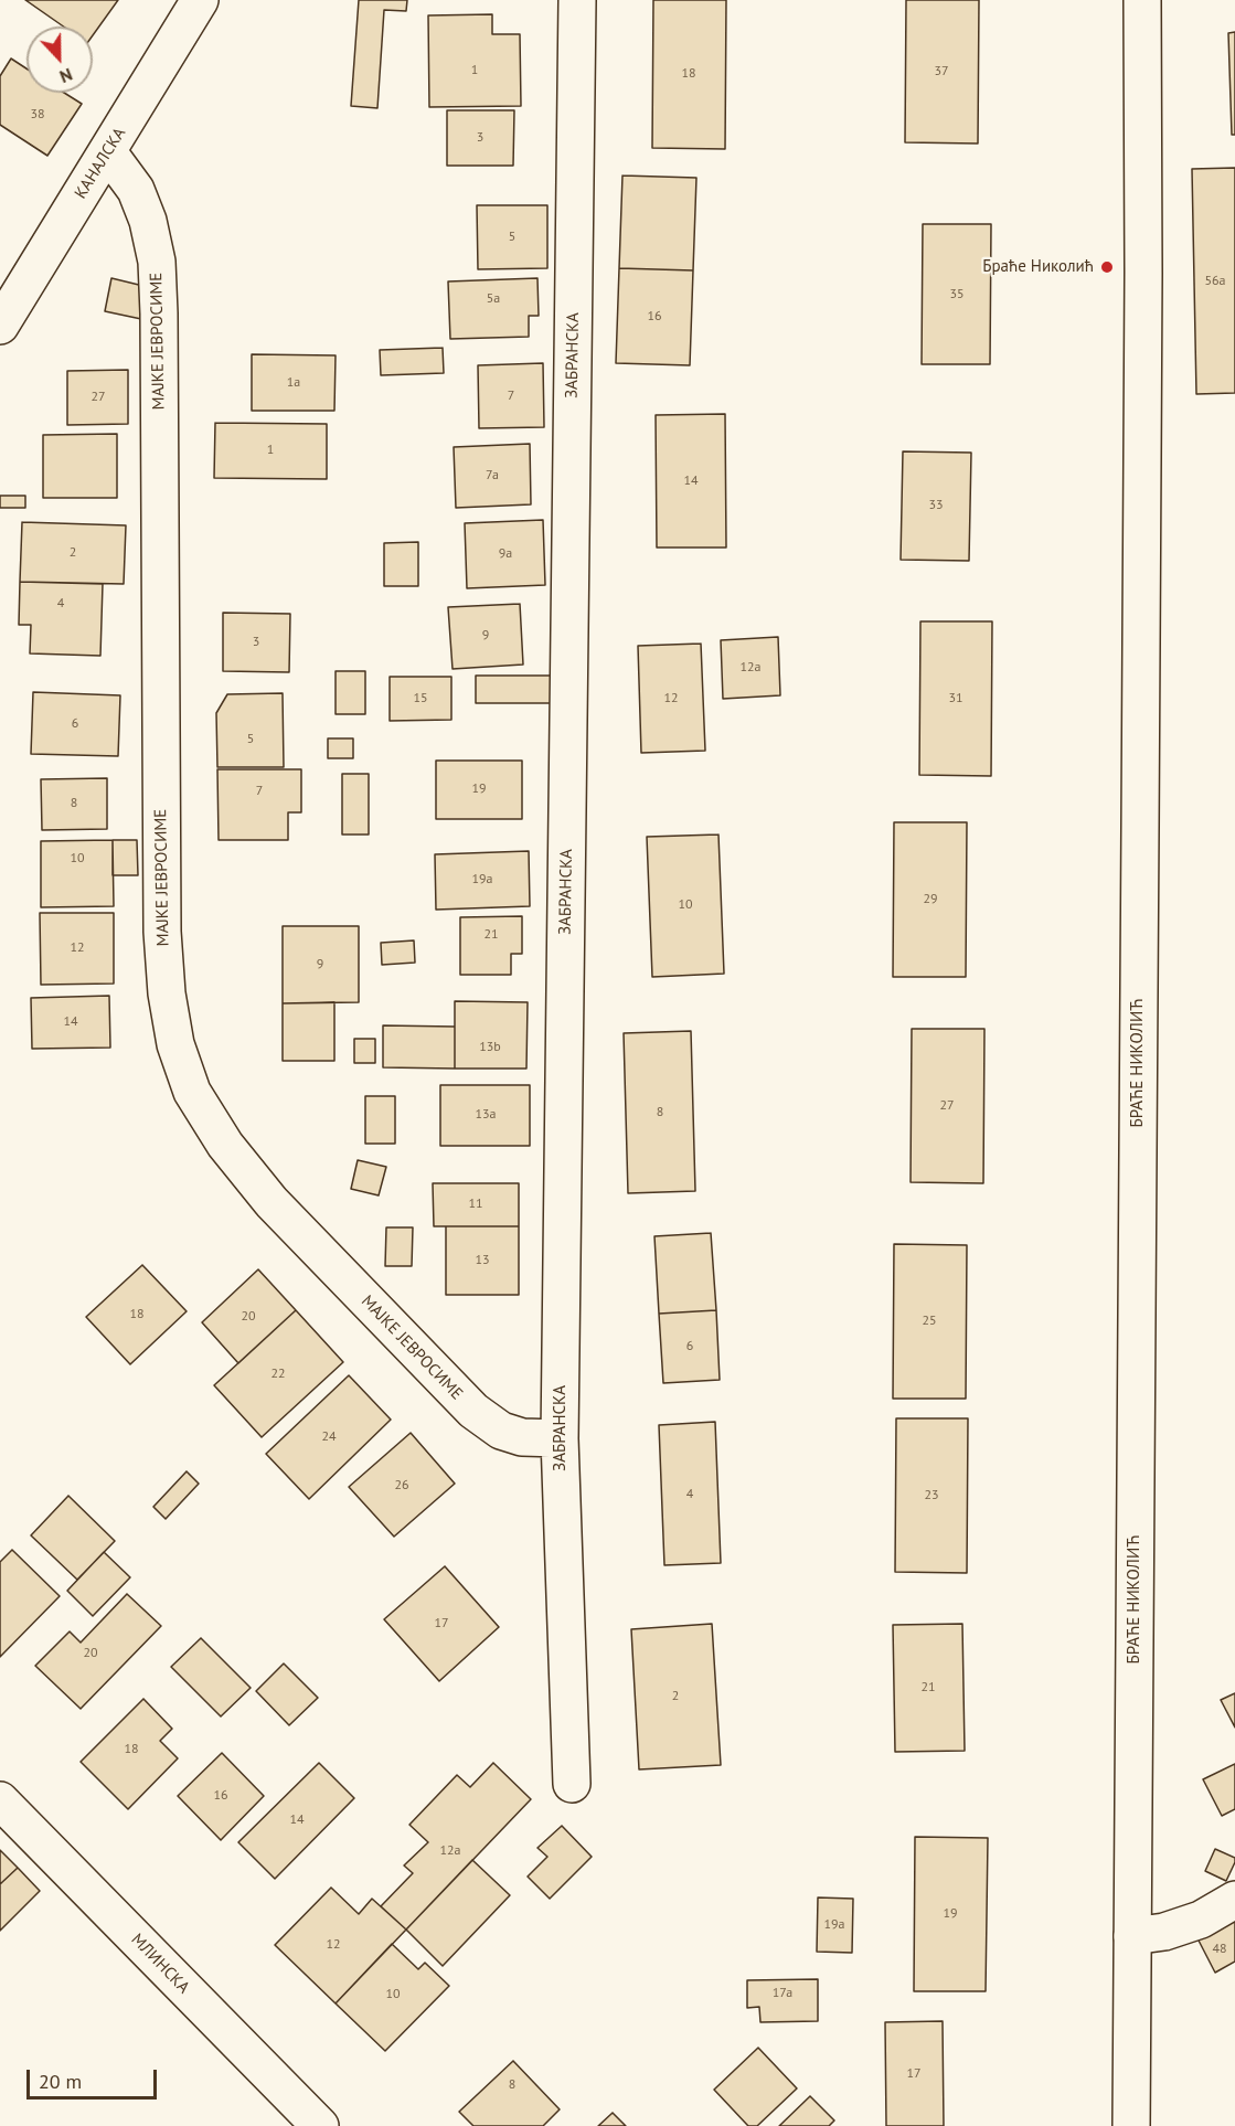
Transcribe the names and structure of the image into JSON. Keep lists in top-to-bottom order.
{
  "streets": {
    "street": [
      "КАНАЛСКА",
      "МАЈКЕ ЈЕВРОСИМЕ",
      "ЗАБРАНСКА",
      "БРАЋЕ НИКОЛИЋ",
      "МЛИНСКА"
    ]
  },
  "crossings": [
    ["КАНАЛСКА", "МАЈКЕ ЈЕВРОСИМЕ"],
    ["МАЈКЕ ЈЕВРОСИМЕ", "ЗАБРАНСКА"]
  ],
  "places": ["Браће Николић"],
  "house_numbers": [
    "1",
    "37",
    "18",
    "38",
    "3",
    "5",
    "56a",
    "35",
    "5a",
    "16",
    "1a",
    "7",
    "27",
    "1",
    "7a",
    "14",
    "33",
    "2",
    "9a",
    "4",
    "9",
    "3",
    "12a",
    "15",
    "12",
    "31",
    "6",
    "5",
    "19",
    "7",
    "8",
    "10",
    "19a",
    "29",
    "10",
    "21",
    "12",
    "9",
    "14",
    "13b",
    "27",
    "8",
    "13a",
    "11",
    "13",
    "18",
    "20",
    "25",
    "6",
    "22",
    "24",
    "26",
    "4",
    "23",
    "17",
    "20",
    "21",
    "2",
    "18",
    "16",
    "14",
    "12a",
    "19",
    "19a",
    "12",
    "48",
    "17a",
    "10",
    "17",
    "8"
  ],
  "scale_bar": "20 m",
  "north": "bottom"
}
